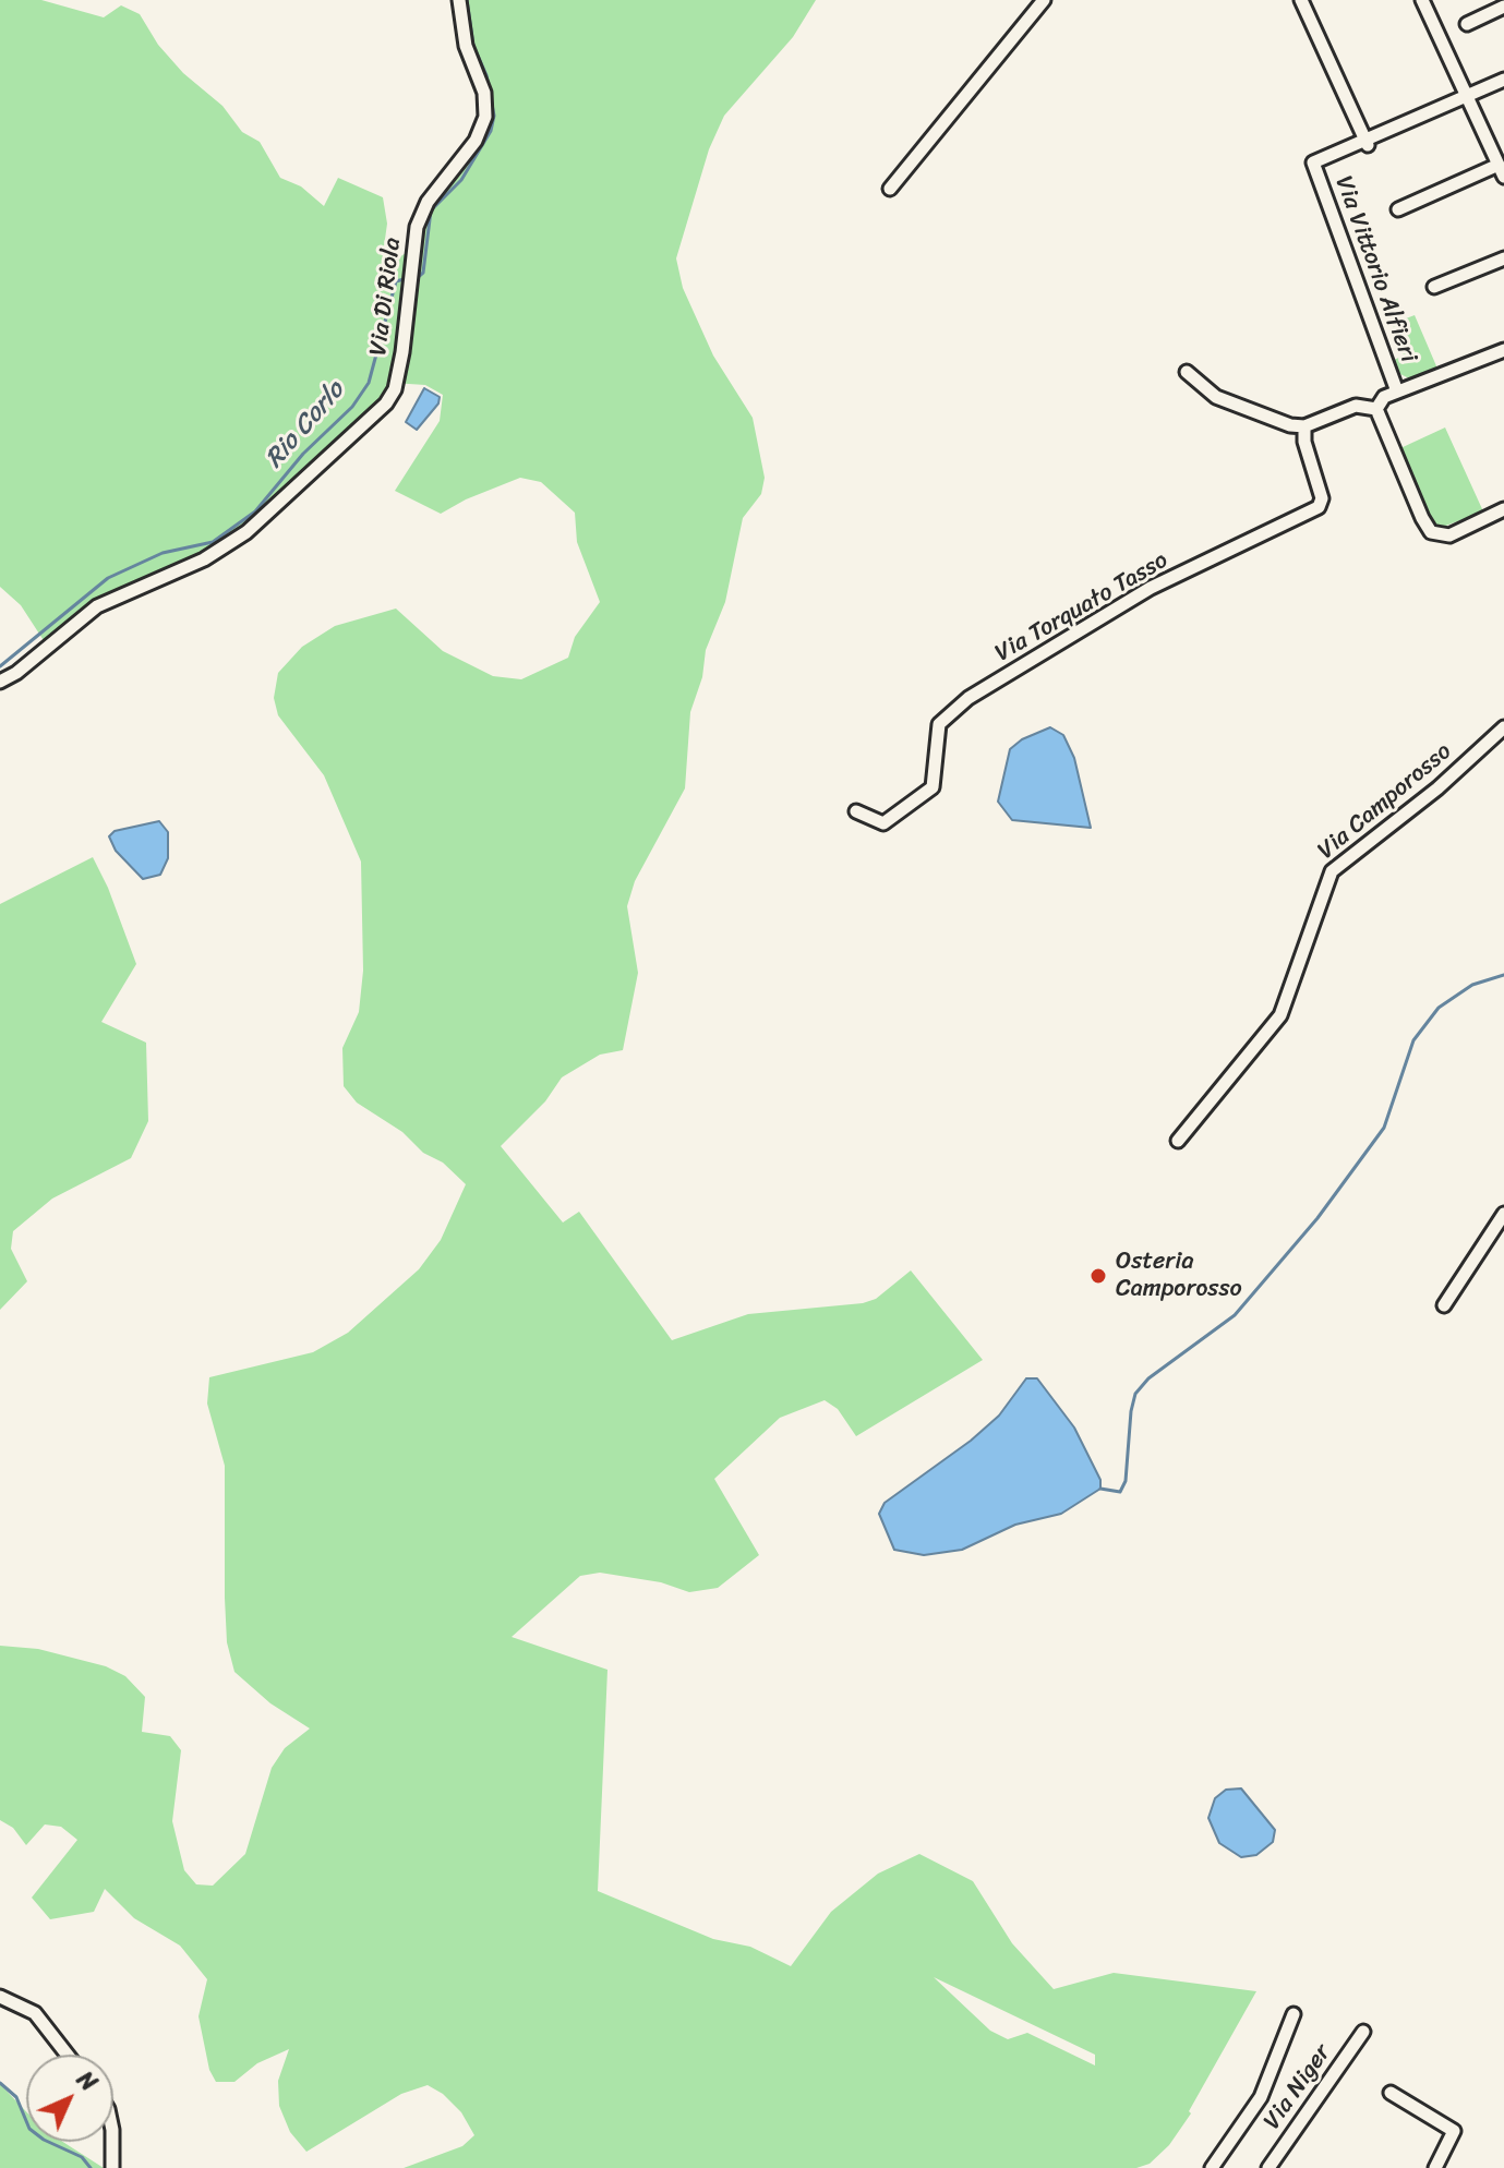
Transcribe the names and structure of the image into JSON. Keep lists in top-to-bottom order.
{
  "streets": {
    "street": [
      "Via Vittorio Alfieri",
      "Via Di Riola",
      "Via Torquato Tasso",
      "Via Camporosso",
      "Via Niger"
    ]
  },
  "water": ["Rio Corlo"],
  "places": ["Osteria Camporosso"],
  "north": "top right"
}
